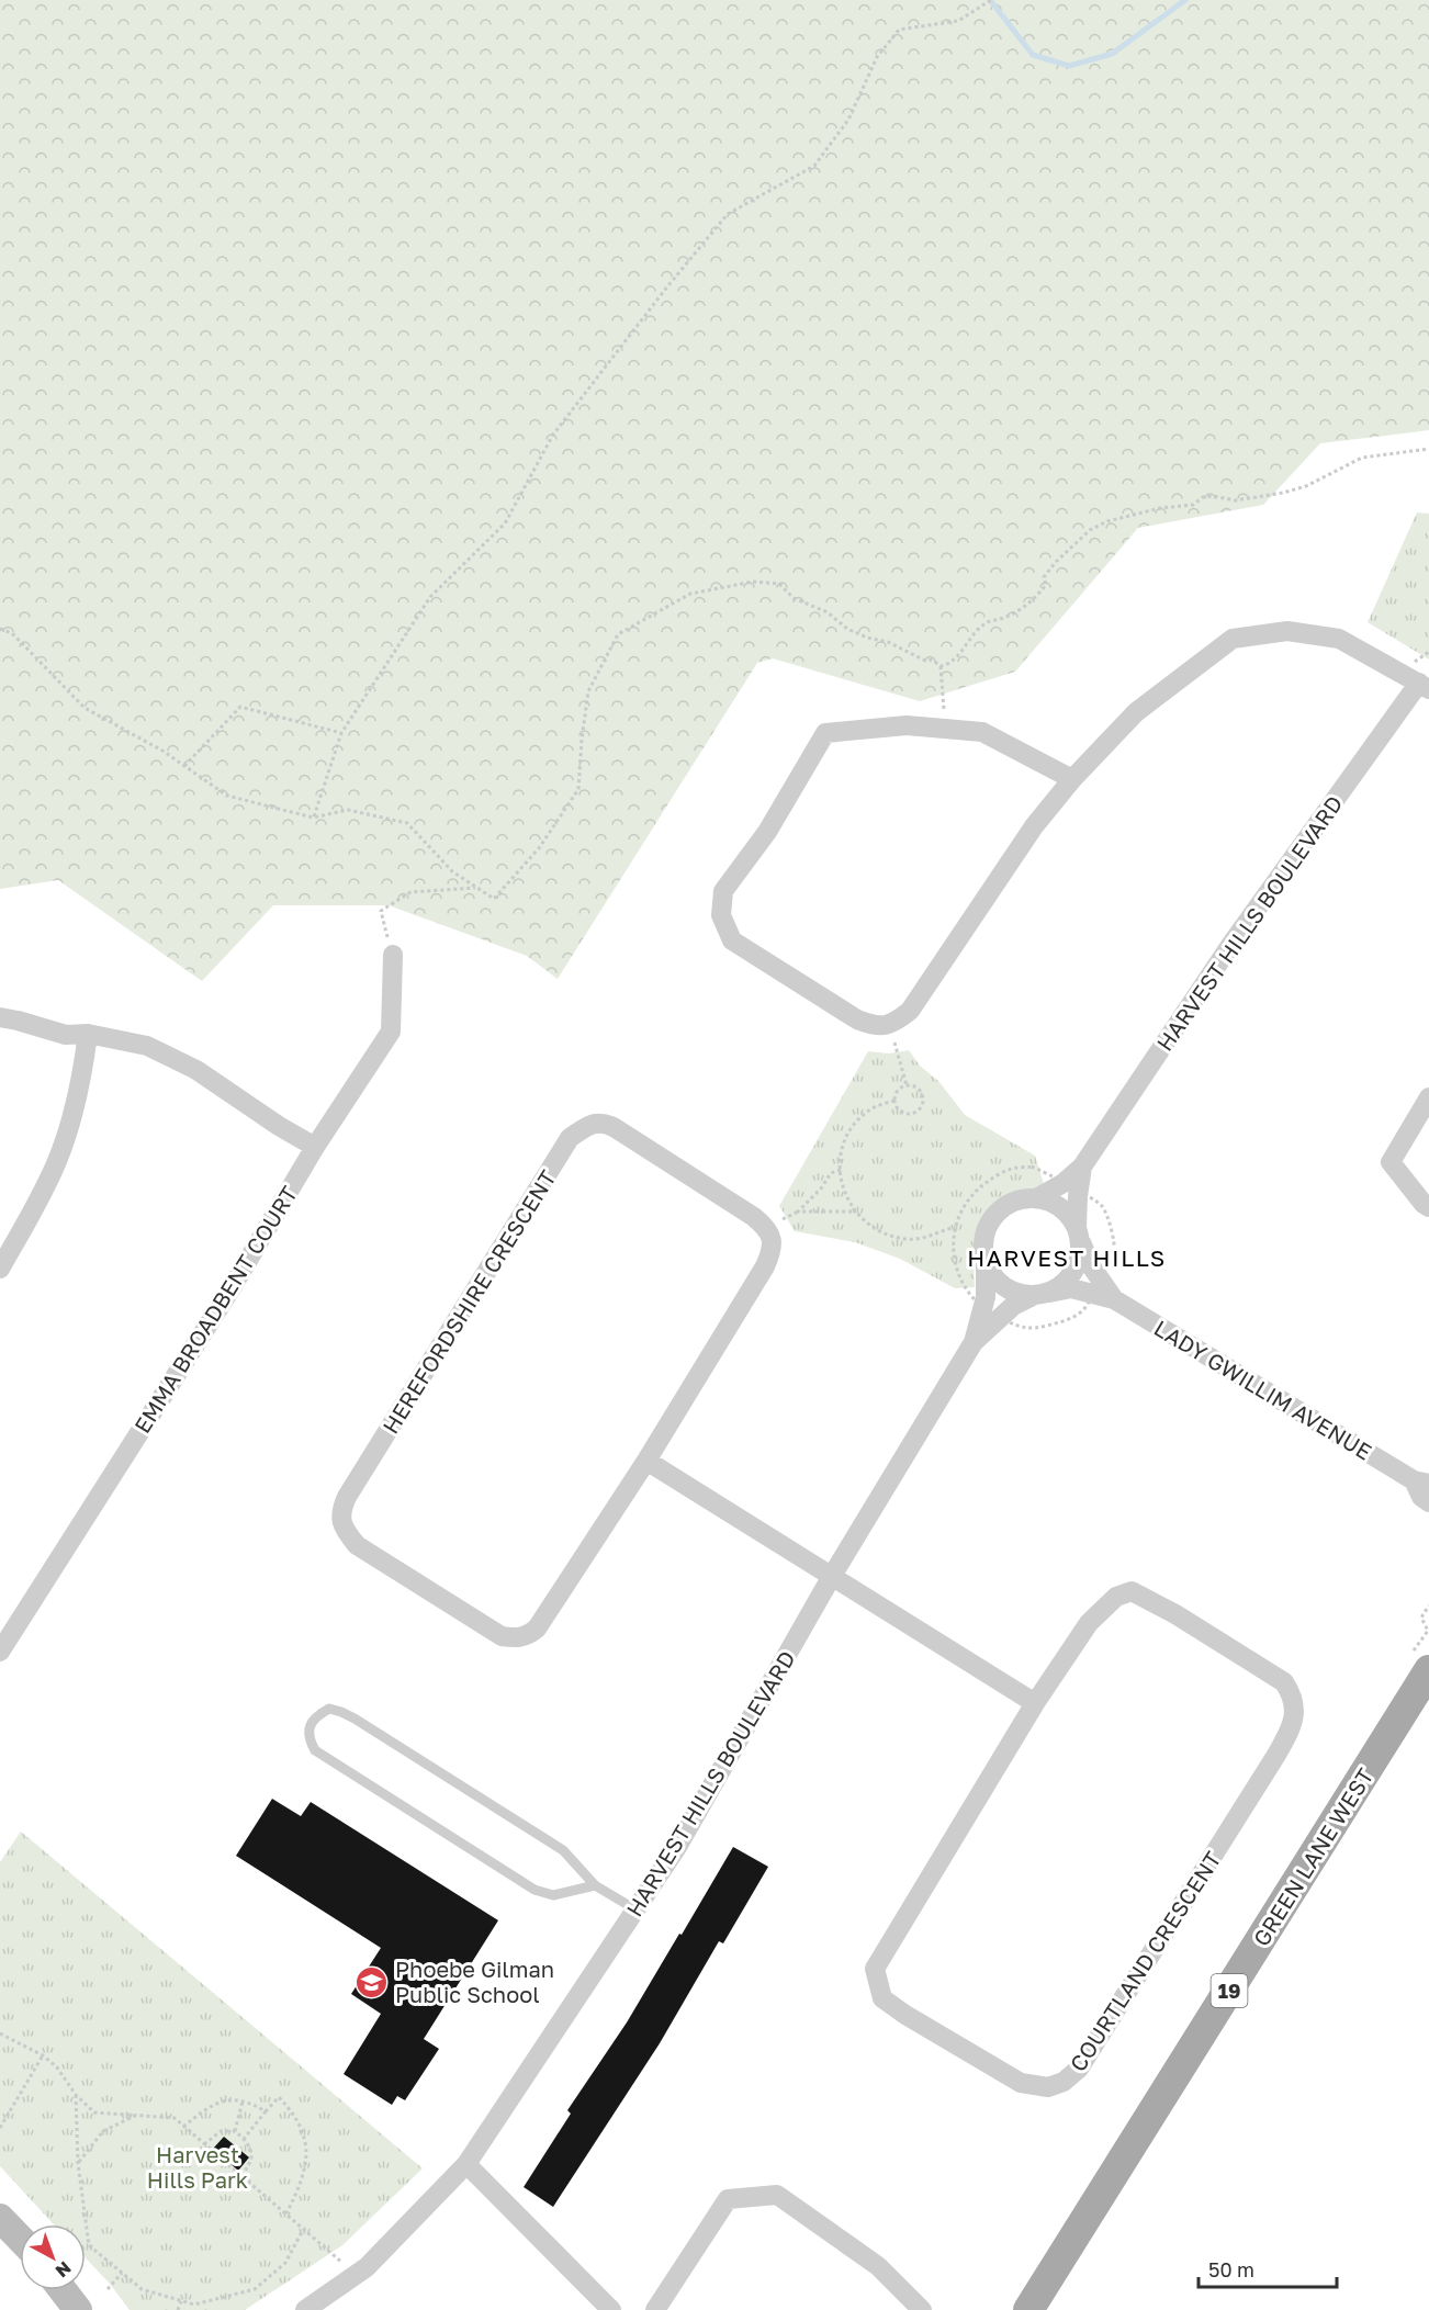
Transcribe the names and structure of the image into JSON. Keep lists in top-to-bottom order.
{
  "streets": {
    "main road": ["GREEN LANE WEST", "19"],
    "street": [
      "HARVEST HILLS BOULEVARD",
      "HEREFORDSHIRE CRESCENT",
      "EMMA BROADBENT COURT",
      "LADY GWILLIM AVENUE",
      "COURTLAND CRESCENT"
    ]
  },
  "crossings": [
    ["HARVEST HILLS BOULEVARD", "LADY GWILLIM AVENUE"]
  ],
  "districts": ["HARVEST HILLS"],
  "parks": ["Harvest Hills Park"],
  "places": {
    "school or university": ["Phoebe Gilman Public School"]
  },
  "scale_bar": "50 m",
  "north": "bottom right"
}
